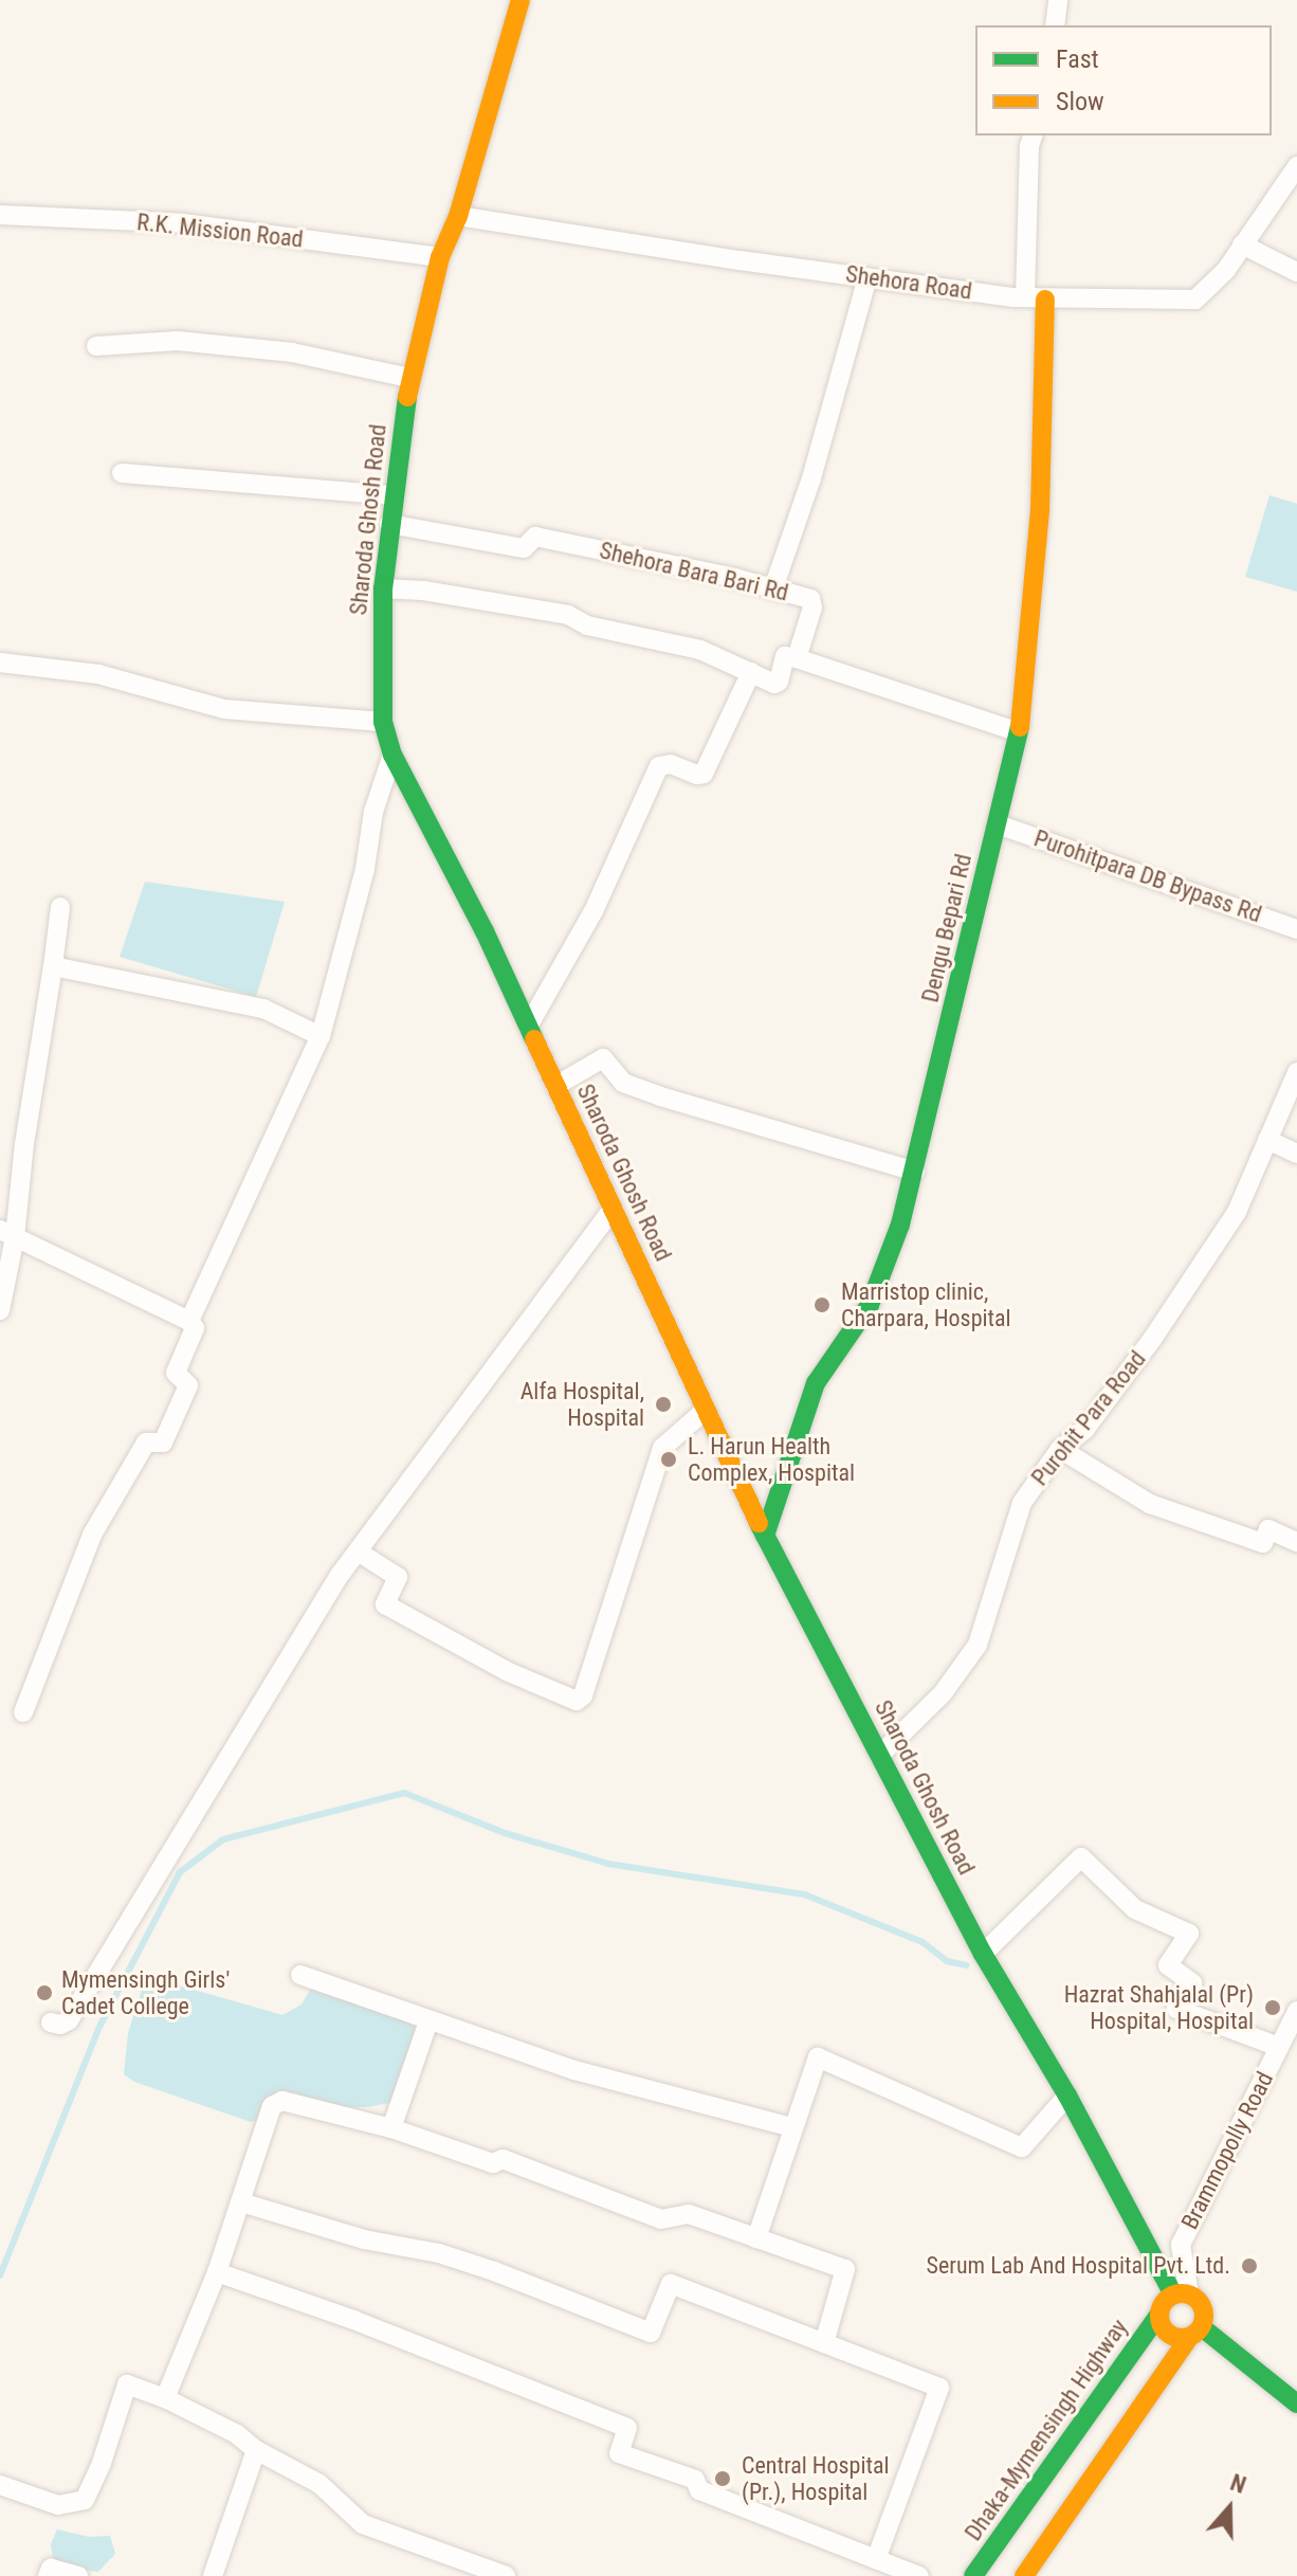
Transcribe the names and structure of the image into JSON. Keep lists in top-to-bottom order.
{
  "streets": {
    "main road": ["Sharoda Ghosh Road", "Dengu Bepari Rd", "Dhaka-Mymensingh Highway"],
    "street": [
      "R.K. Mission Road",
      "Shehora Road",
      "Shehora Bara Bari Rd",
      "Purohitpara DB Bypass Rd",
      "Purohit Para Road",
      "Brammopolly Road"
    ]
  },
  "crossings": [
    ["R.K. Mission Road", "Sharoda Ghosh Road"],
    ["Shehora Road", "Sharoda Ghosh Road"],
    ["Shehora Road", "Dengu Bepari Rd"],
    ["Sharoda Ghosh Road", "Shehora Bara Bari Rd"],
    ["Sharoda Ghosh Road", "Dengu Bepari Rd"],
    ["Sharoda Ghosh Road", "Purohit Para Road"],
    ["Sharoda Ghosh Road", "Brammopolly Road"],
    ["Sharoda Ghosh Road", "Dhaka-Mymensingh Highway"],
    ["Purohitpara DB Bypass Rd", "Dengu Bepari Rd"],
    ["Brammopolly Road", "Dhaka-Mymensingh Highway"]
  ],
  "places": [
    "Marristop clinic, Charpara, Hospital",
    "Alfa Hospital, Hospital",
    "L. Harun Health Complex, Hospital",
    "Mymensingh Girls' Cadet College",
    "Hazrat Shahjalal (Pr) Hospital, Hospital",
    "Serum Lab And Hospital Pvt. Ltd.",
    "Central Hospital (Pr.), Hospital"
  ],
  "legend": ["Fast", "Slow"],
  "north": "top"
}
